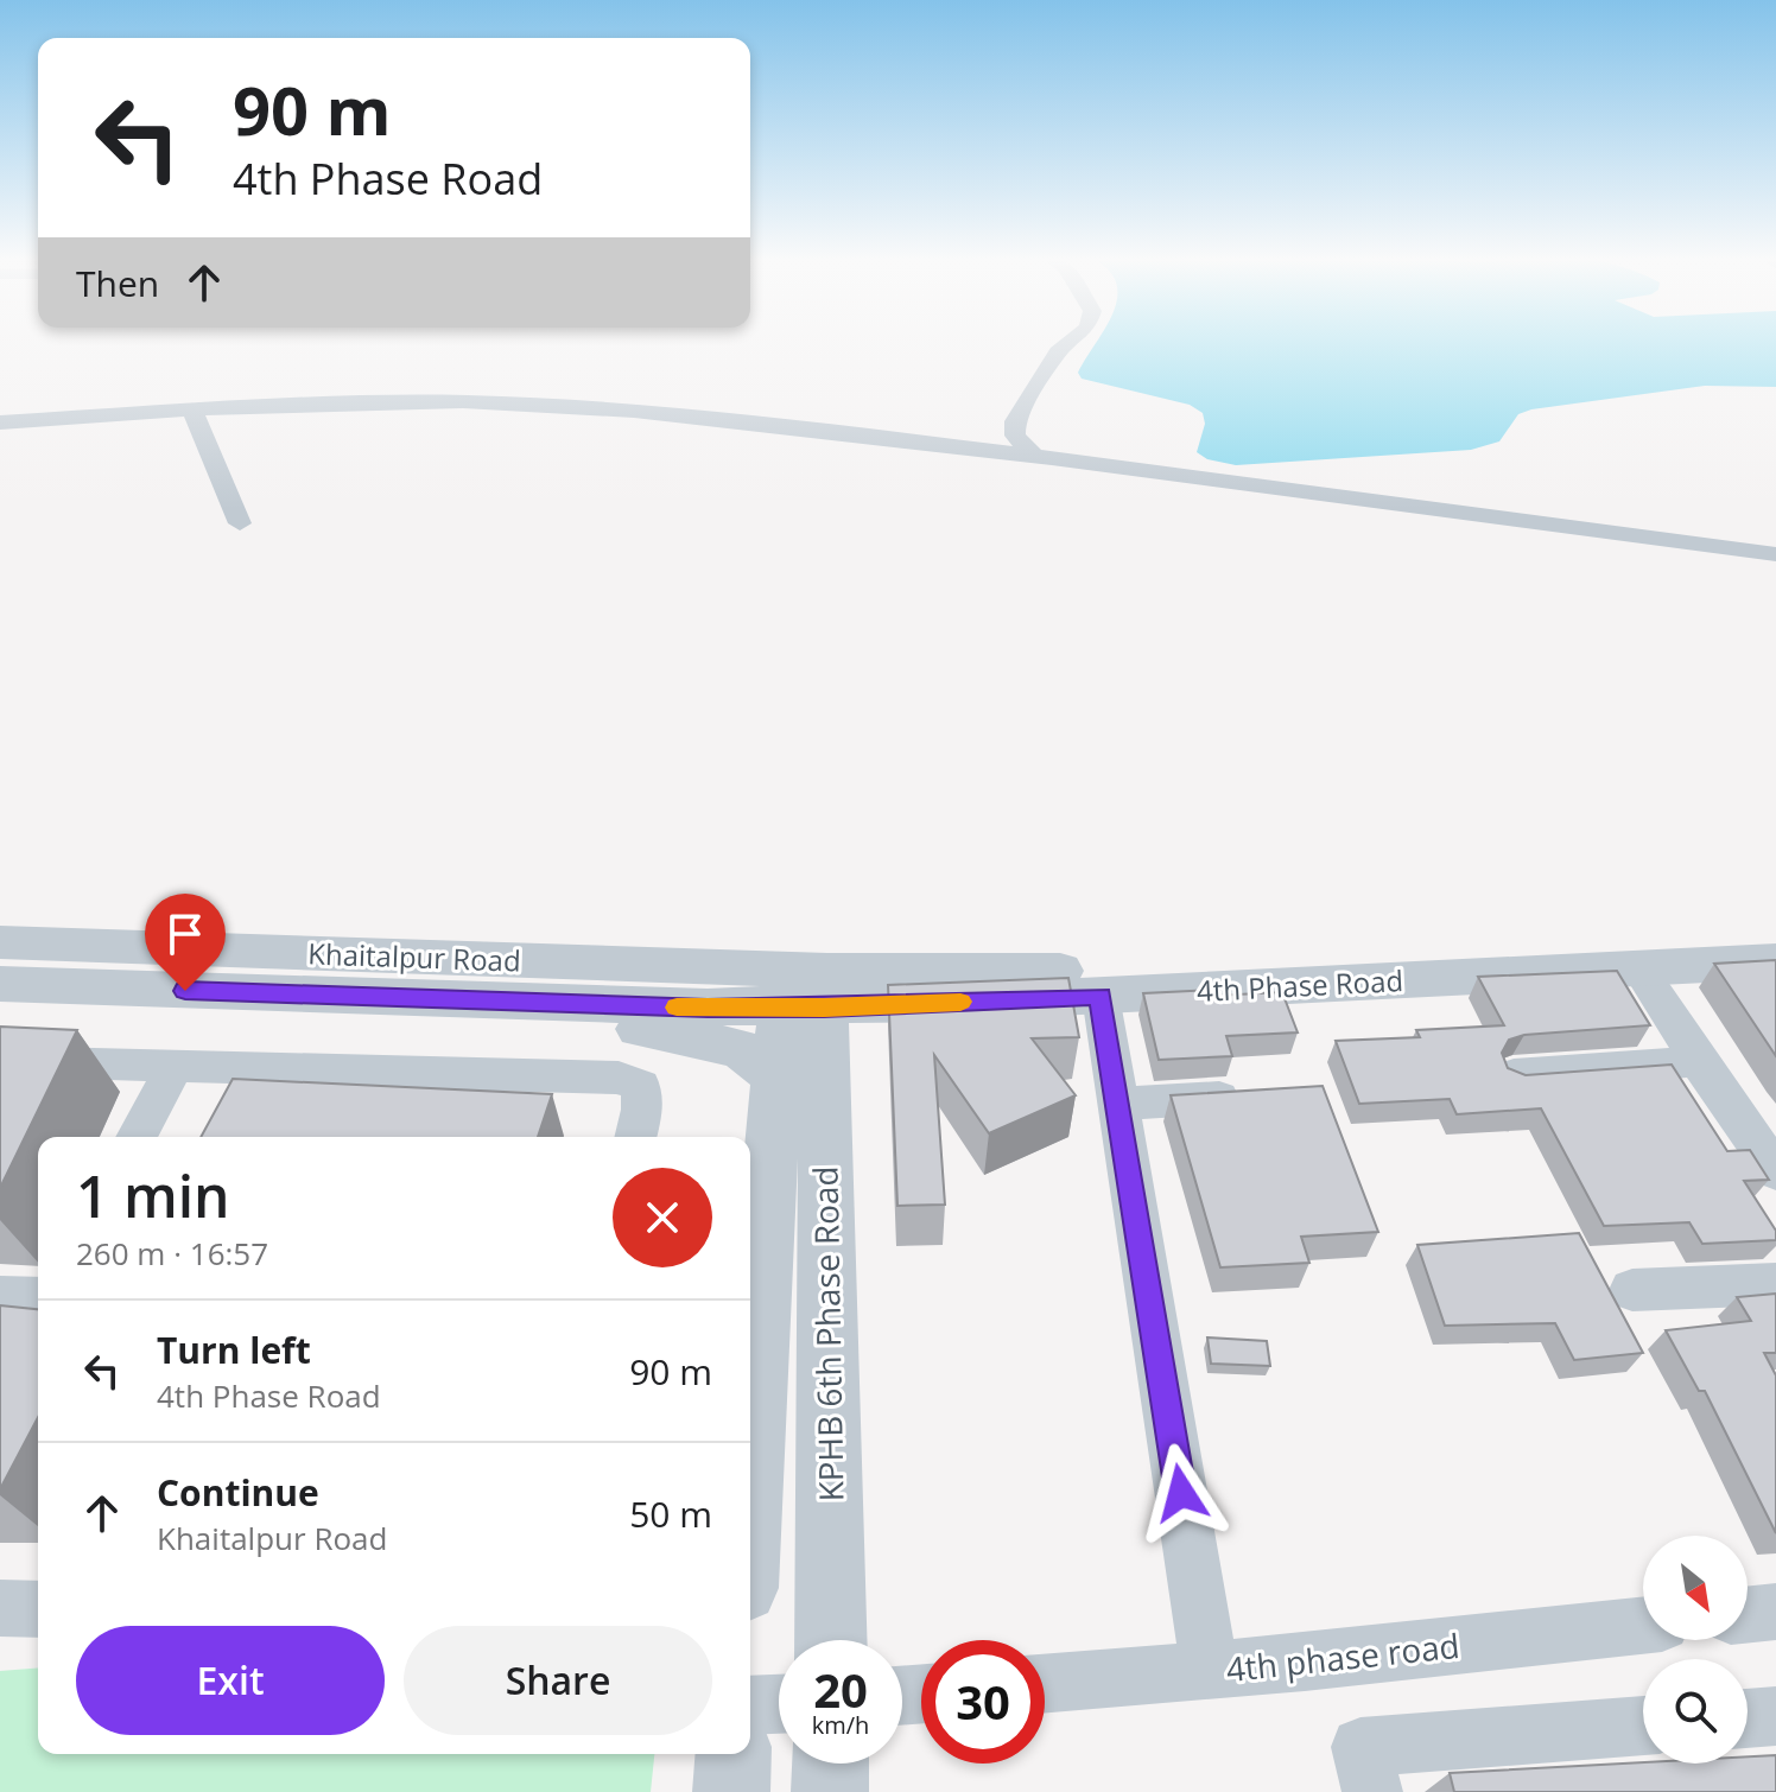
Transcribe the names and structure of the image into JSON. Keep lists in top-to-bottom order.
{
  "streets": {
    "street": [
      "Khaitalpur Road",
      "4th Phase Road",
      "KPHB 6th Phase Road",
      "4th phase road"
    ]
  },
  "crossings": [
    ["Khaitalpur Road", "4th Phase Road"],
    ["Khaitalpur Road", "KPHB 6th Phase Road"],
    ["4th Phase Road", "KPHB 6th Phase Road"]
  ],
  "north": "bottom right",
  "page": {
    "turn": ["90 m", "4th Phase Road"],
    "then": "Then",
    "heading": ["1 min", "260 m · 16:57"],
    "list": [
      {
        "name": "Turn left",
        "note": "4th Phase Road",
        "value": "90 m"
      },
      {
        "name": "Continue",
        "note": "Khaitalpur Road",
        "value": "50 m"
      }
    ],
    "buttons": ["Exit", "Share"],
    "speed": "20 km/h",
    "limit": "30"
  }
}
